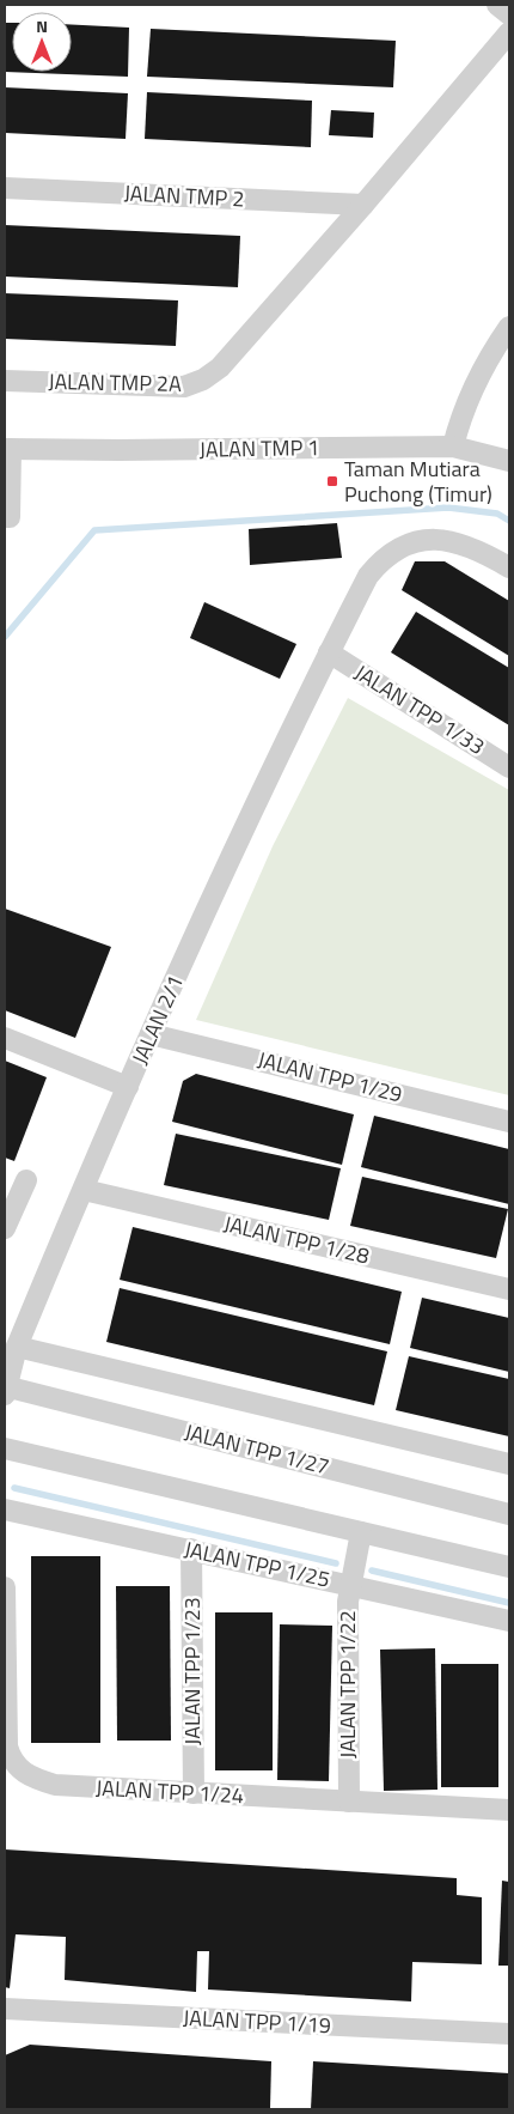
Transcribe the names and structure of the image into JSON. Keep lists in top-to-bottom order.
{
  "streets": {
    "street": [
      "JALAN TMP 2",
      "JALAN TMP 2A",
      "JALAN TMP 1",
      "JALAN TPP 1/33",
      "JALAN 2/1",
      "JALAN TPP 1/29",
      "JALAN TPP 1/28",
      "JALAN TPP 1/27",
      "JALAN TPP 1/25",
      "JALAN TPP 1/23",
      "JALAN TPP 1/22",
      "JALAN TPP 1/24",
      "JALAN TPP 1/19"
    ]
  },
  "crossings": [
    ["JALAN TMP 2", "JALAN TMP 2A"],
    ["JALAN TPP 1/33", "JALAN 2/1"],
    ["JALAN 2/1", "JALAN TPP 1/29"],
    ["JALAN 2/1", "JALAN TPP 1/28"],
    ["JALAN 2/1", "JALAN TPP 1/27"],
    ["JALAN TPP 1/25", "JALAN TPP 1/23"],
    ["JALAN TPP 1/25", "JALAN TPP 1/22"],
    ["JALAN TPP 1/23", "JALAN TPP 1/24"],
    ["JALAN TPP 1/22", "JALAN TPP 1/24"]
  ],
  "places": {
    "transit": ["Taman Mutiara Puchong (Timur)"]
  },
  "north": "top"
}
